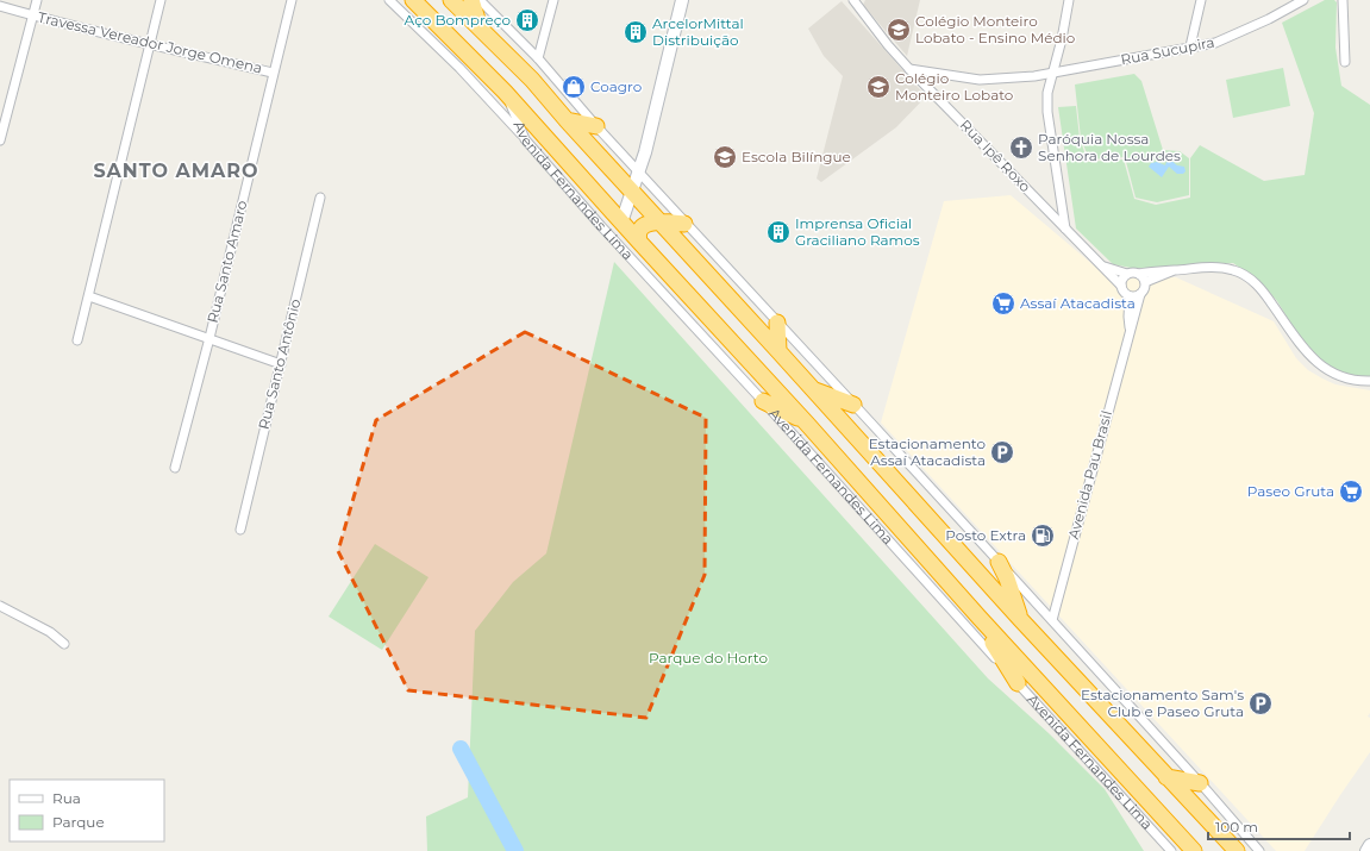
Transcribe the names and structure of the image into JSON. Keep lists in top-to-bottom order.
{
  "streets": {
    "highway": ["Avenida Fernandes Lima"],
    "street": [
      "Travessa Vereador Jorge Omena",
      "Rua Sucupira",
      "Rua Ipê Roxo",
      "Rua Santo Amaro",
      "Rua Santo Antônio",
      "Avenida Pau Brasil"
    ]
  },
  "crossings": [
    ["Travessa Vereador Jorge Omena", "Rua Santo Amaro"],
    ["Rua Sucupira", "Rua Ipê Roxo"],
    ["Rua Ipê Roxo", "Avenida Pau Brasil"]
  ],
  "districts": ["SANTO AMARO"],
  "parks": ["Parque do Horto"],
  "places": {
    "building": ["Aço Bompreço", "ArcelorMittal Distribuição", "Imprensa Oficial Graciliano Ramos"],
    "school or university": ["Colégio Monteiro Lobato - Ensino Médio", "Colégio Monteiro Lobato", "Escola Bilíngue"],
    "shop": ["Coagro"],
    "church": ["Paróquia Nossa Senhora de Lourdes"],
    "supermarket": ["Assaí Atacadista", "Paseo Gruta"],
    "parking": ["Estacionamento Assaí Atacadista", "Estacionamento Sam's Club e Paseo Gruta"],
    "fuel station": ["Posto Extra"]
  },
  "legend": ["Rua", "Parque"],
  "scale_bar": "100 m"
}
